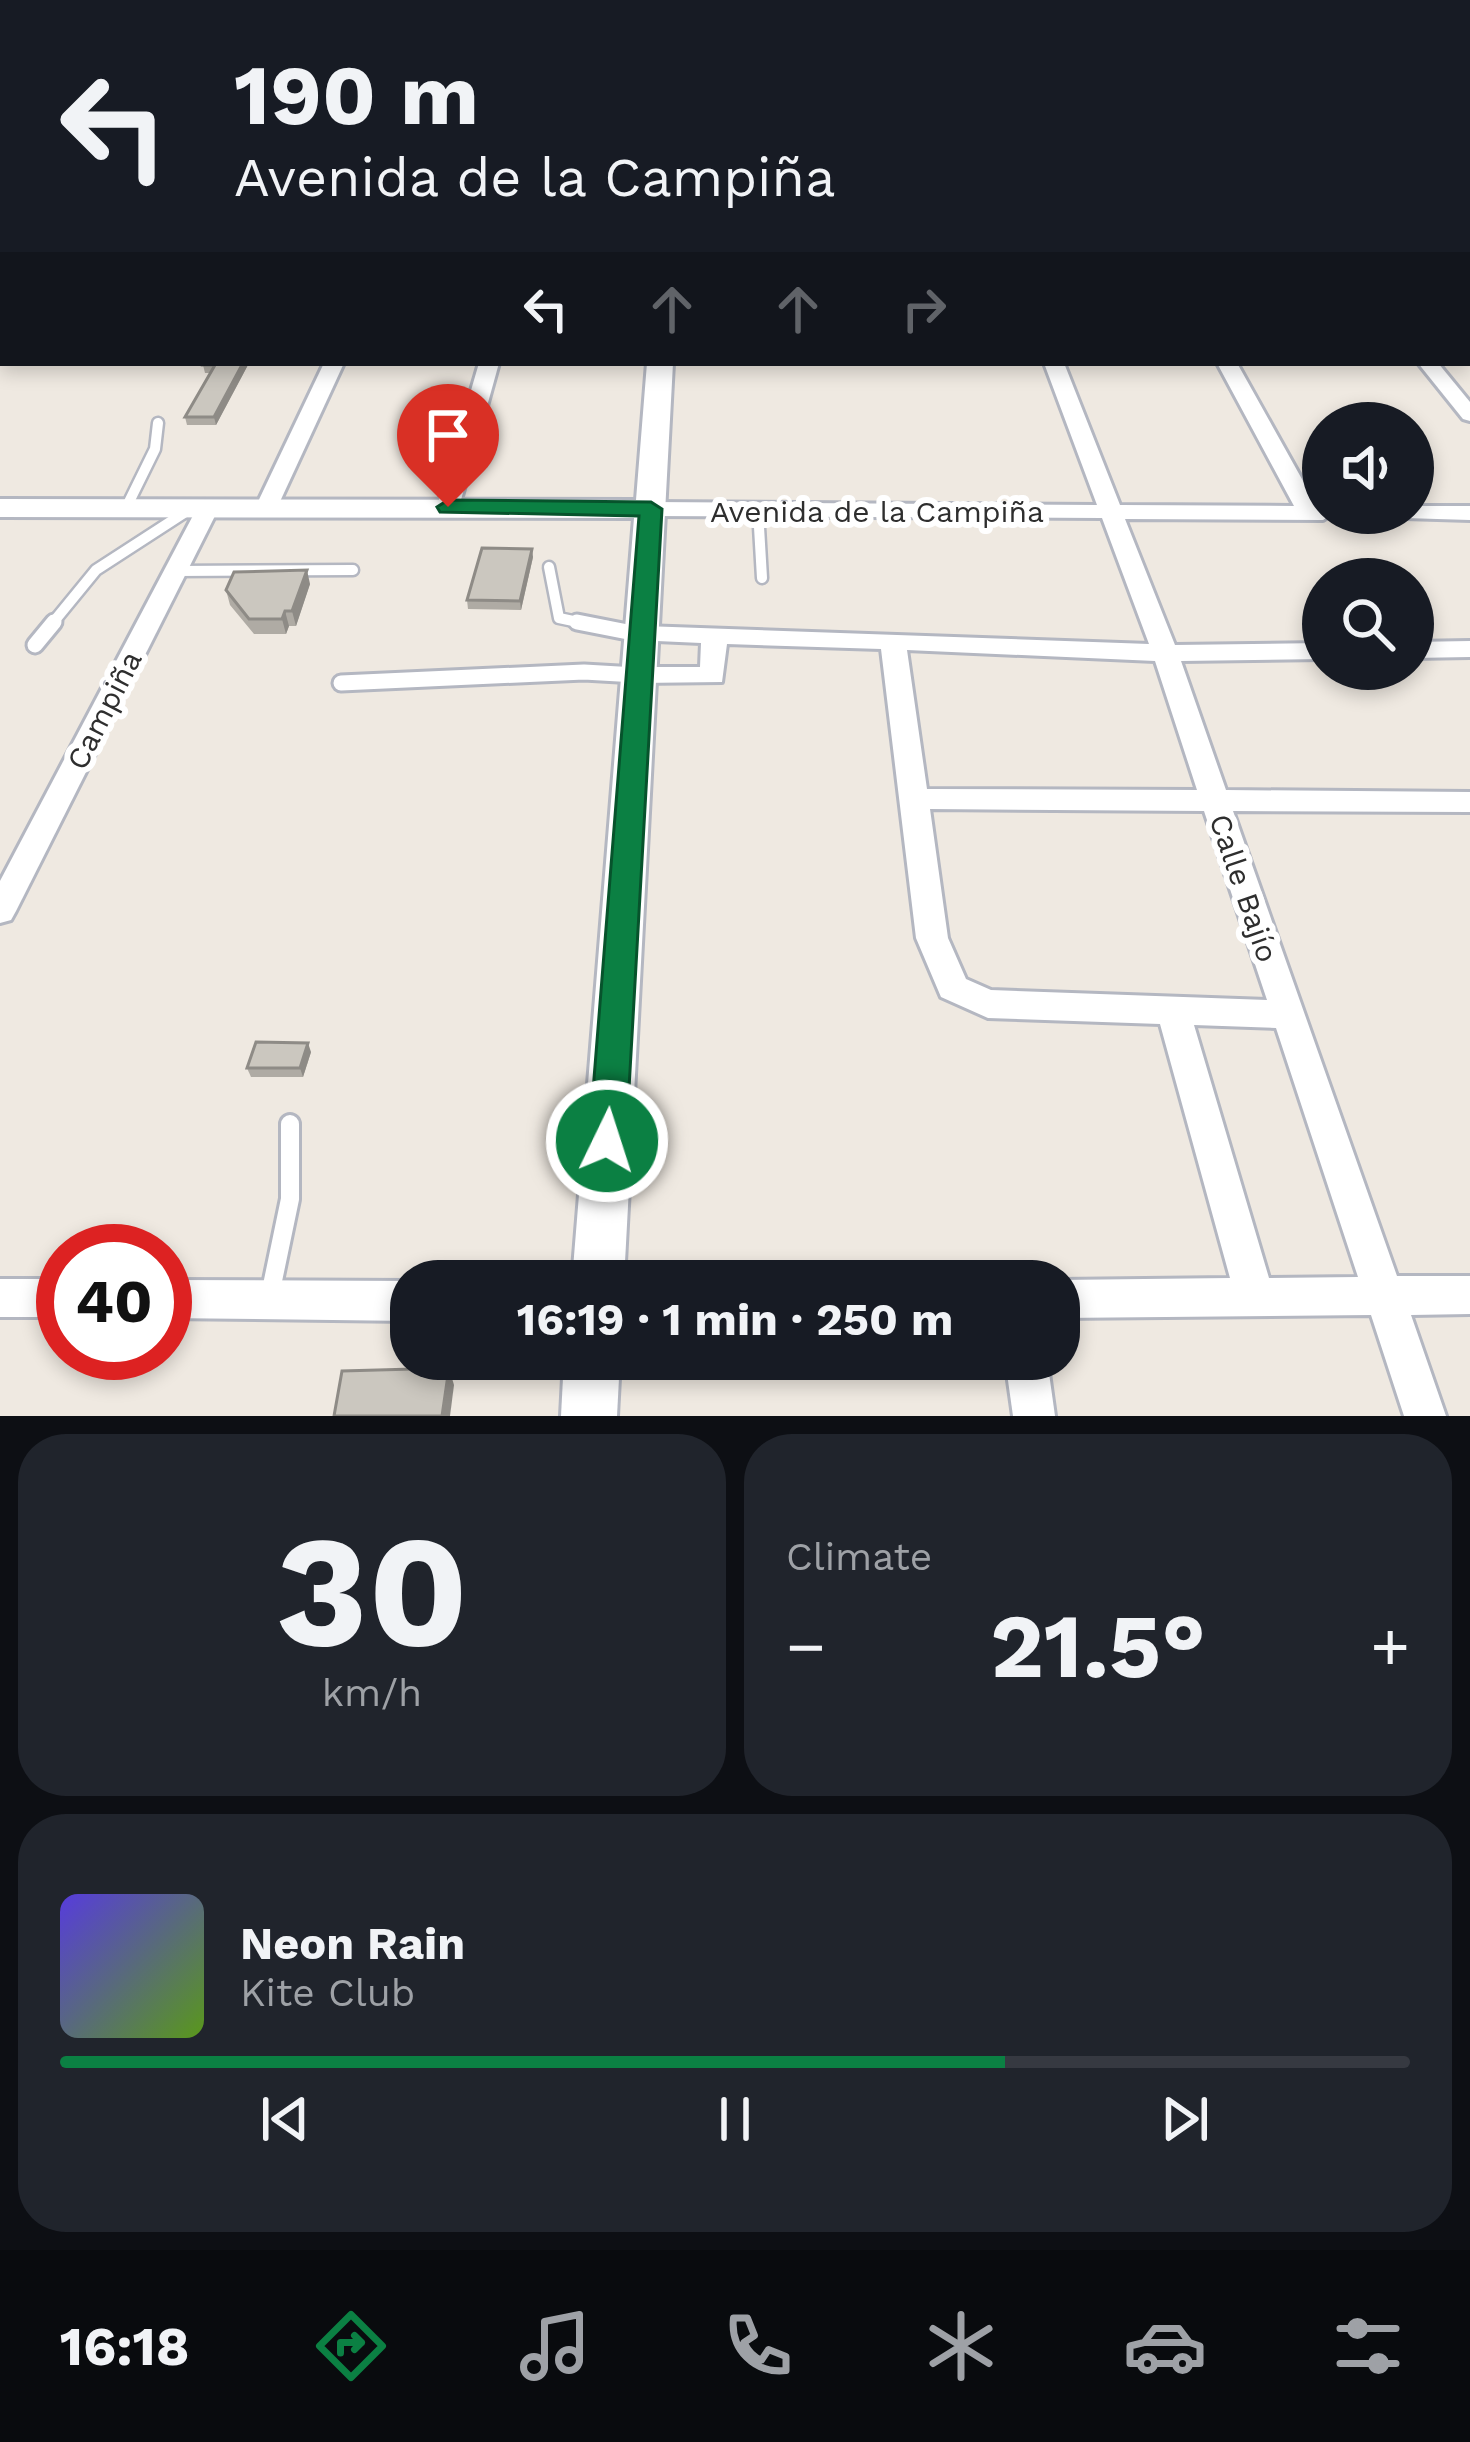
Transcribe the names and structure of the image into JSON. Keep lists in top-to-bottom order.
{
  "streets": {
    "street": ["Avenida de la Campiña", "Campiña", "Calle Bajío"]
  },
  "crossings": [
    ["Avenida de la Campiña", "Campiña"],
    ["Avenida de la Campiña", "Calle Bajío"]
  ],
  "page": {
    "turn": ["190 m", "Avenida de la Campiña"],
    "limit": "40",
    "trip": "16:19 · 1 min · 250 m",
    "tile": [
      ["30", "km/h"],
      "Climate"
    ],
    "heat": ["−", "21.5°", "+"],
    "song": ["Neon Rain", "Kite Club"],
    "tabs": "16:18"
  }
}
